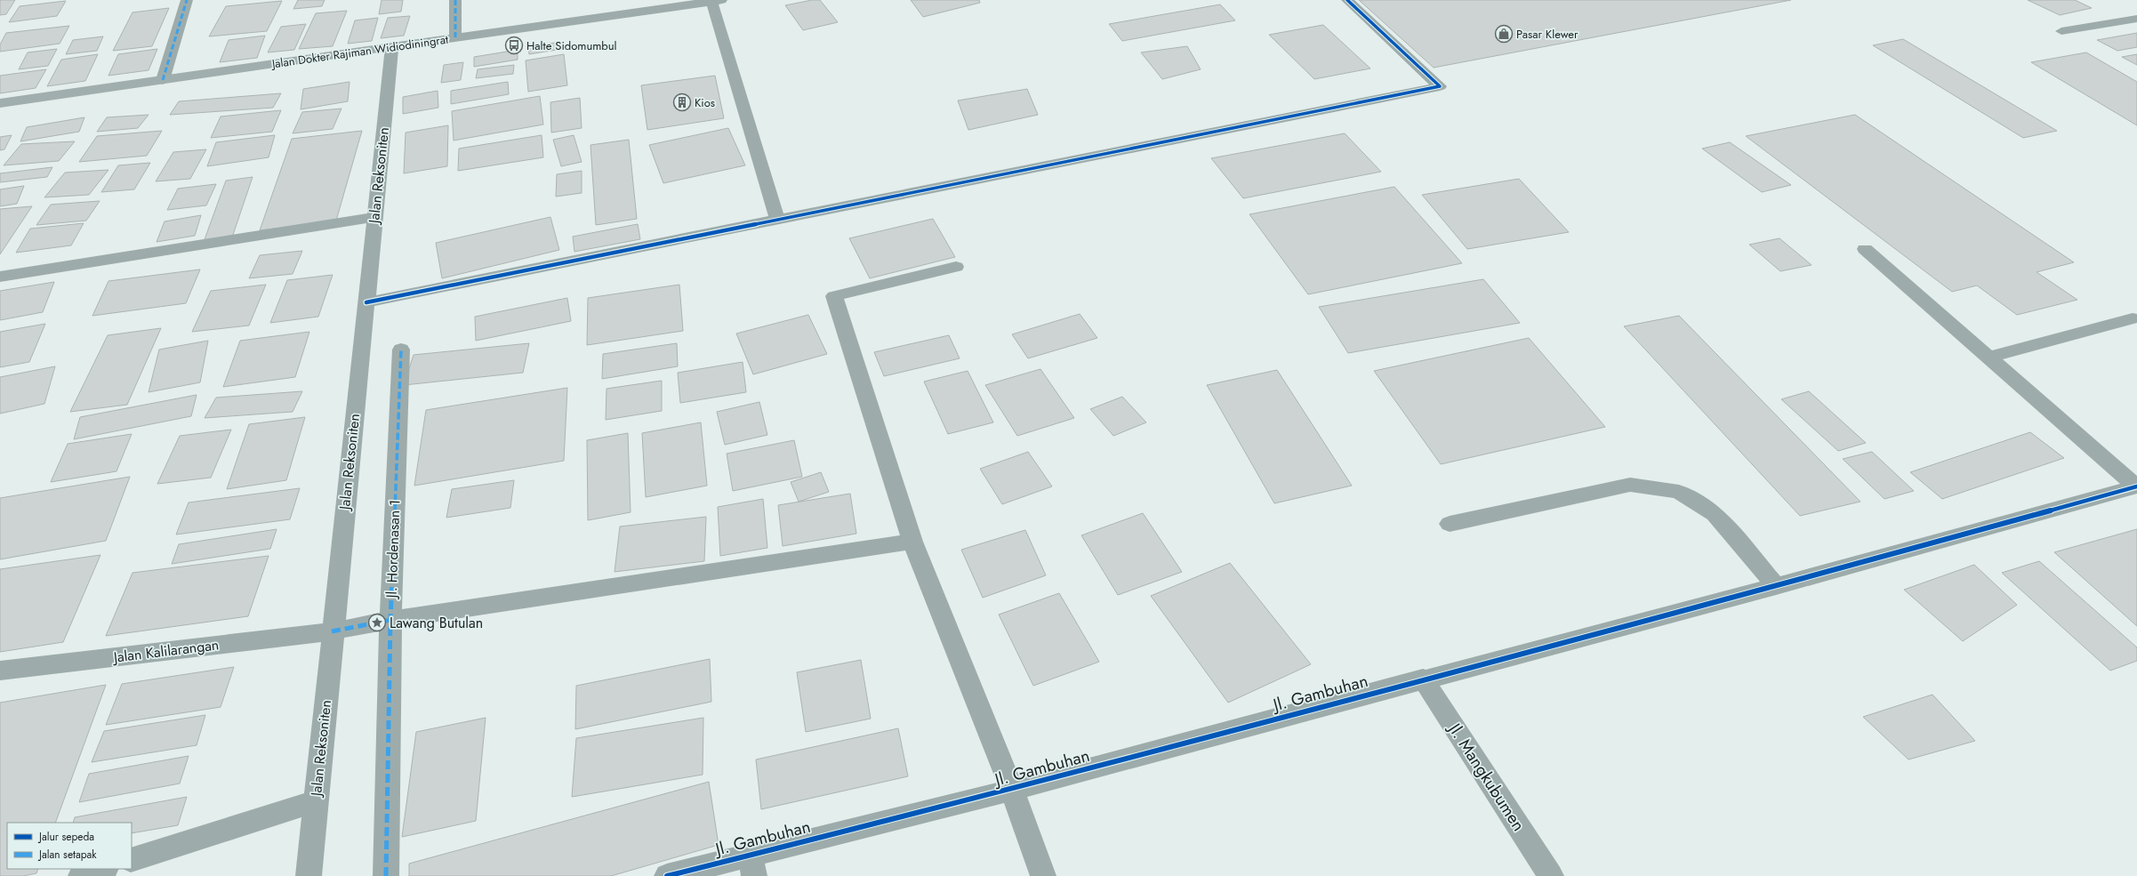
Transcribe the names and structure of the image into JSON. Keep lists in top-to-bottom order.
{
  "streets": {
    "main road": ["Jalan Dokter Rajiman Widiodiningrat"],
    "street": [
      "Jalan Reksoniten",
      "Jl. Hordenasan 1",
      "Jalan Kalilarangan",
      "Jl. Gambuhan",
      "Jl. Mangkubumen"
    ]
  },
  "crossings": [
    ["Jalan Dokter Rajiman Widiodiningrat", "Jalan Reksoniten"],
    ["Jalan Reksoniten", "Jalan Kalilarangan"],
    ["Jl. Hordenasan 1", "Jalan Kalilarangan"],
    ["Jl. Gambuhan", "Jl. Mangkubumen"]
  ],
  "places": {
    "shop": ["Pasar Klewer"],
    "bus stop": ["Halte Sidomumbul"],
    "building": ["Kios"],
    "place": ["Lawang Butulan"]
  },
  "legend": ["Jalur sepeda", "Jalan setapak"]
}
